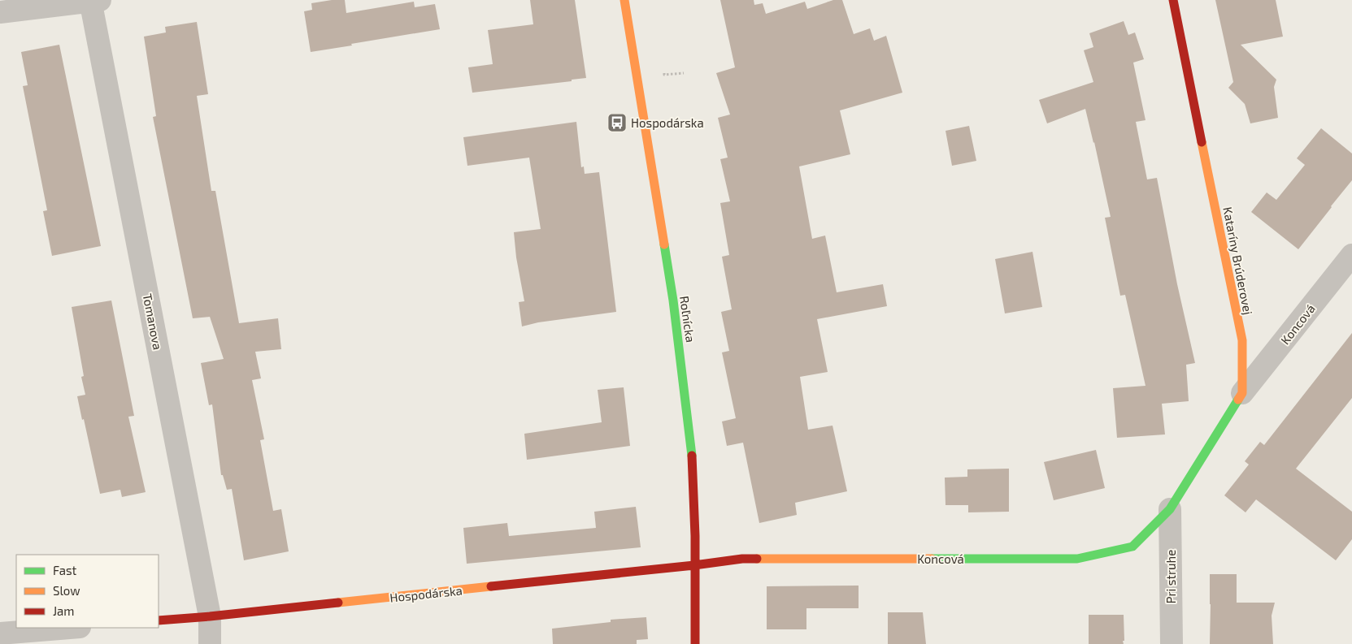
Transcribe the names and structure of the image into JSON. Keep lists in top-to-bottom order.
{
  "streets": {
    "street": [
      "Kataríny Brúderovej",
      "Roľnícka",
      "Tomanova",
      "Koncová",
      "Pri struhe",
      "Hospodárska"
    ]
  },
  "crossings": [
    ["Kataríny Brúderovej", "Koncová"],
    ["Roľnícka", "Koncová"],
    ["Roľnícka", "Hospodárska"],
    ["Tomanova", "Hospodárska"],
    ["Koncová", "Pri struhe"],
    ["Koncová", "Hospodárska"]
  ],
  "places": {
    "bus stop": ["Hospodárska"]
  },
  "legend": ["Fast", "Slow", "Jam"]
}
